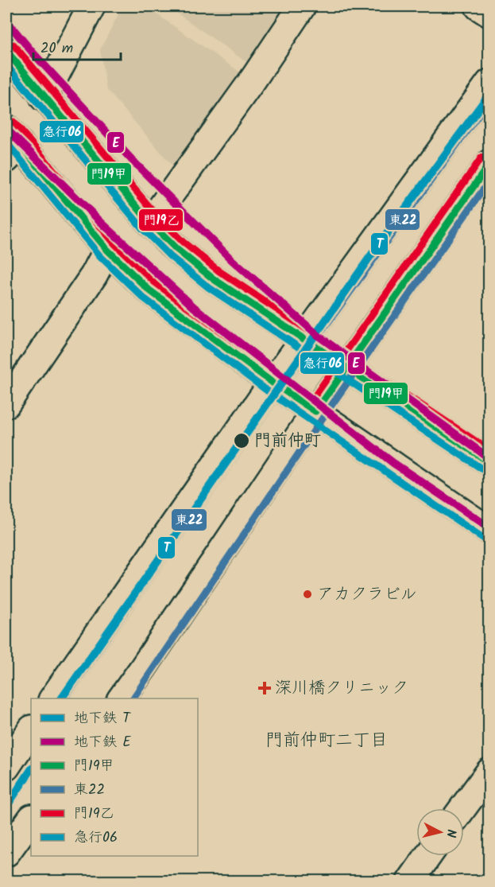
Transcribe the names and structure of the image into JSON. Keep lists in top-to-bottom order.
{
  "districts": ["門前仲町二丁目"],
  "places": {
    "other": ["門前仲町", "アカクラビル"],
    "health": ["深川橋クリニック"]
  },
  "lines": [
    "metro line E",
    "transit line 門19乙",
    "transit line 門19甲",
    "transit line 急行06",
    "metro line T",
    "transit line 東22"
  ],
  "legend": [
    "地下鉄 T",
    "地下鉄 E",
    "門19甲",
    "東22",
    "門19乙",
    "急行06"
  ],
  "scale_bar": "20 m",
  "north": "right"
}
